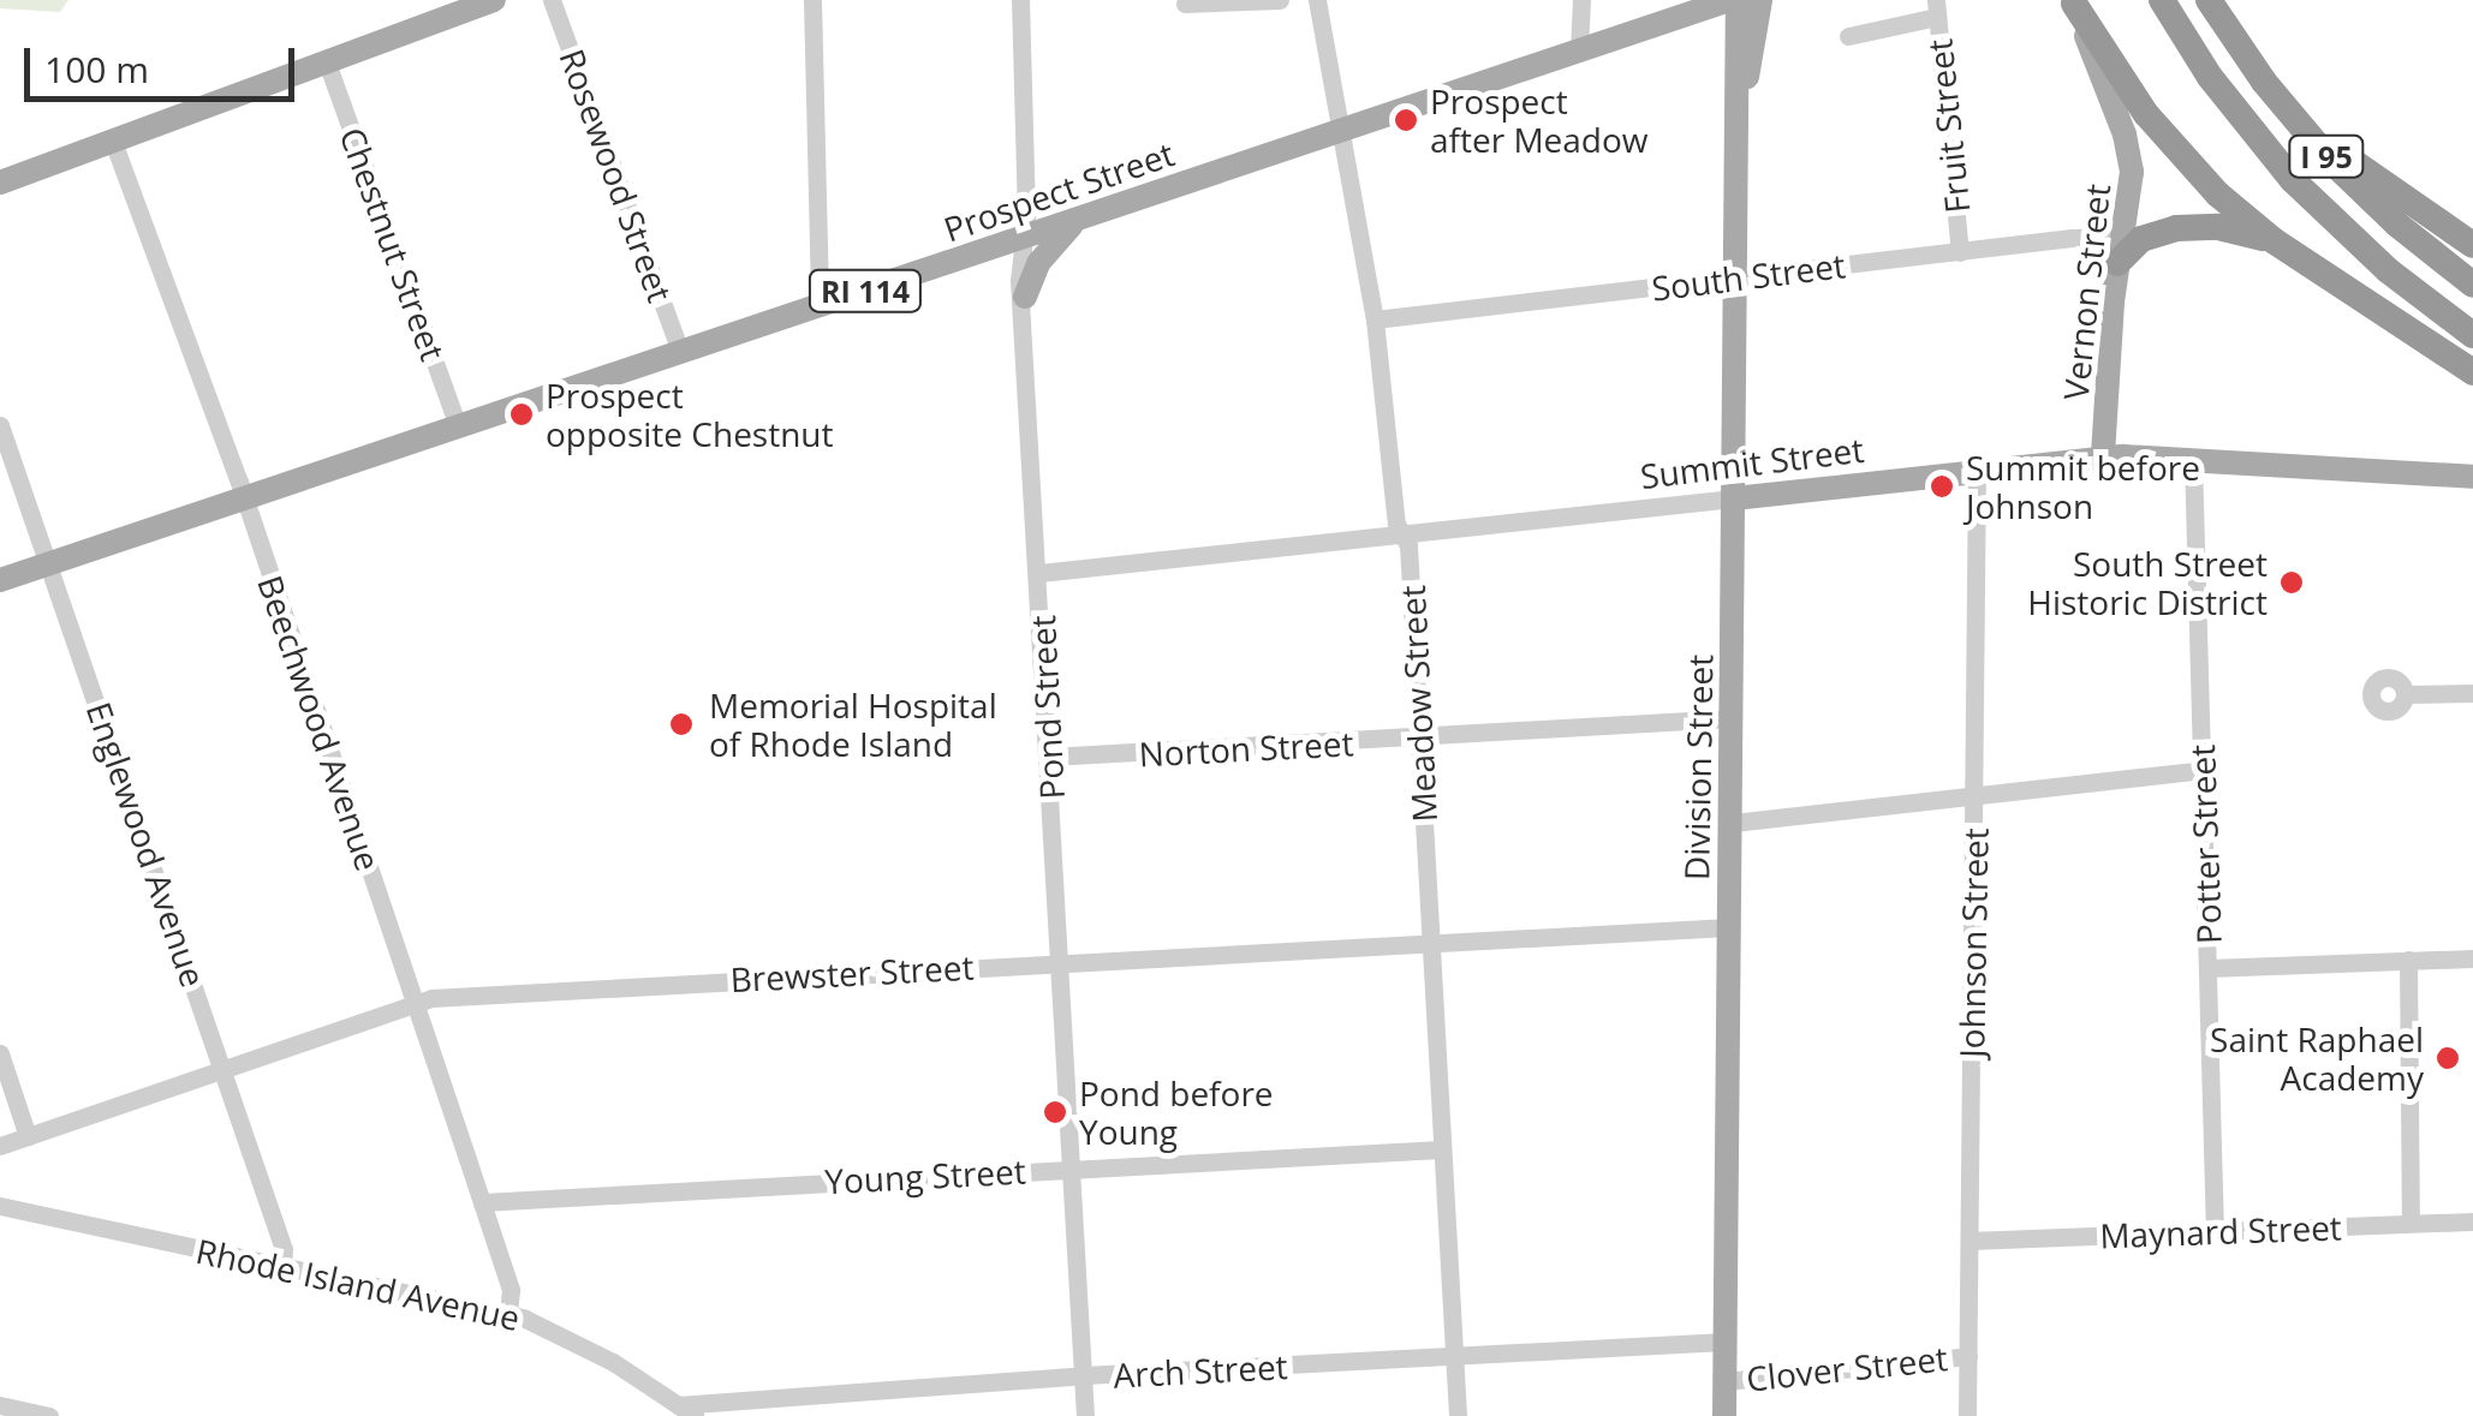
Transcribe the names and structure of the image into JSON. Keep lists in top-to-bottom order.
{
  "streets": {
    "highway": ["I 95"],
    "main road": [
      "Prospect Street",
      "RI 114",
      "Vernon Street",
      "Summit Street",
      "Division Street"
    ],
    "street": [
      "Fruit Street",
      "Rosewood Street",
      "Chestnut Street",
      "South Street",
      "Meadow Street",
      "Pond Street",
      "Beechwood Avenue",
      "Norton Street",
      "Englewood Avenue",
      "Potter Street",
      "Johnson Street",
      "Brewster Street",
      "Young Street",
      "Maynard Street",
      "Rhode Island Avenue",
      "Clover Street",
      "Arch Street"
    ]
  },
  "crossings": [
    ["Fruit Street", "South Street"],
    ["Rosewood Street", "Prospect Street"],
    ["Prospect Street", "Chestnut Street"],
    ["Prospect Street", "Meadow Street"],
    ["Prospect Street", "Pond Street"],
    ["Prospect Street", "Beechwood Avenue"],
    ["Prospect Street", "Division Street"],
    ["Prospect Street", "Englewood Avenue"],
    ["South Street", "Vernon Street"],
    ["South Street", "Meadow Street"],
    ["South Street", "Division Street"],
    ["Vernon Street", "Summit Street"],
    ["Summit Street", "Meadow Street"],
    ["Summit Street", "Pond Street"],
    ["Summit Street", "Division Street"],
    ["Summit Street", "Potter Street"],
    ["Summit Street", "Johnson Street"],
    ["Meadow Street", "Norton Street"],
    ["Meadow Street", "Brewster Street"],
    ["Meadow Street", "Young Street"],
    ["Meadow Street", "Arch Street"],
    ["Pond Street", "Norton Street"],
    ["Pond Street", "Brewster Street"],
    ["Pond Street", "Young Street"],
    ["Pond Street", "Arch Street"],
    ["Beechwood Avenue", "Brewster Street"],
    ["Beechwood Avenue", "Young Street"],
    ["Beechwood Avenue", "Rhode Island Avenue"],
    ["Norton Street", "Division Street"],
    ["Division Street", "Brewster Street"],
    ["Division Street", "Clover Street"],
    ["Division Street", "Arch Street"],
    ["Englewood Avenue", "Brewster Street"],
    ["Englewood Avenue", "Rhode Island Avenue"],
    ["Potter Street", "Maynard Street"],
    ["Johnson Street", "Maynard Street"],
    ["Johnson Street", "Clover Street"],
    ["Rhode Island Avenue", "Arch Street"]
  ],
  "places": [
    "Prospect after Meadow",
    "Prospect opposite Chestnut",
    "Summit before Johnson",
    "South Street Historic District",
    "Memorial Hospital of Rhode Island",
    "Saint Raphael Academy",
    "Pond before Young"
  ],
  "scale_bar": "100 m"
}
